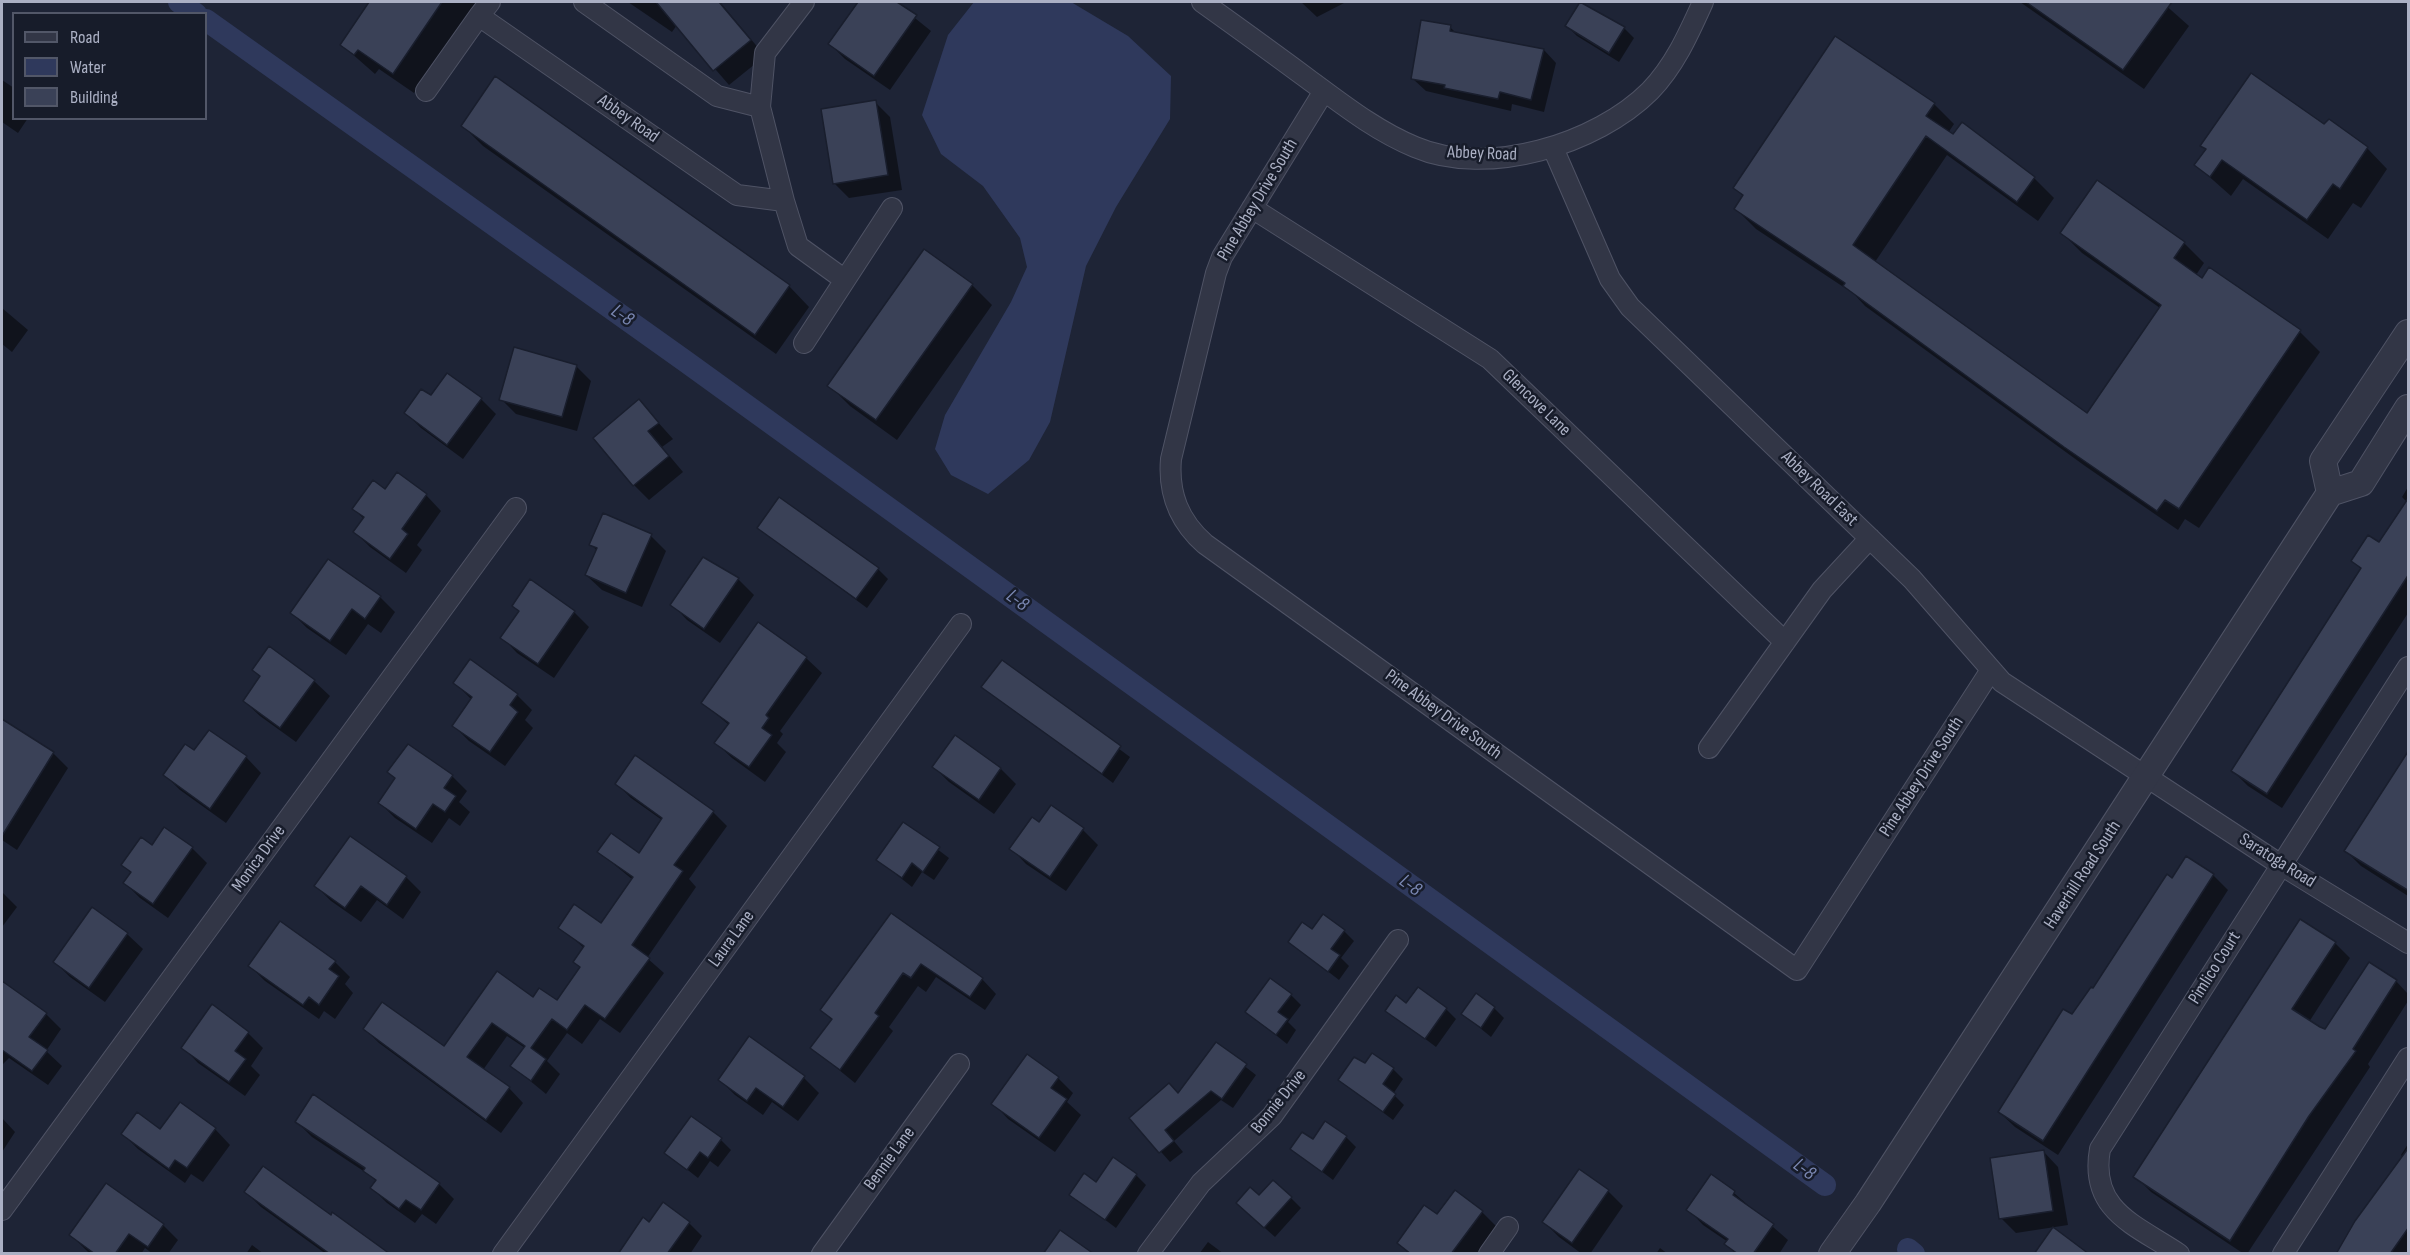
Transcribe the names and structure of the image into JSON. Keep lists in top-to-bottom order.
{
  "streets": {
    "street": [
      "Abbey Road",
      "Pine Abbey Drive South",
      "Glencove Lane",
      "Abbey Road East",
      "Monica Drive",
      "Saratoga Road",
      "Haverhill Road South",
      "Laura Lane",
      "Pimlico Court",
      "Bonnie Drive",
      "Bennie Lane"
    ]
  },
  "crossings": [
    ["Abbey Road", "Pine Abbey Drive South"],
    ["Abbey Road", "Abbey Road East"],
    ["Pine Abbey Drive South", "Glencove Lane"],
    ["Pine Abbey Drive South", "Abbey Road East"],
    ["Abbey Road East", "Saratoga Road"],
    ["Abbey Road East", "Haverhill Road South"],
    ["Saratoga Road", "Haverhill Road South"],
    ["Saratoga Road", "Pimlico Court"]
  ],
  "water": ["L-8"],
  "legend": ["Road", "Water", "Building"]
}
